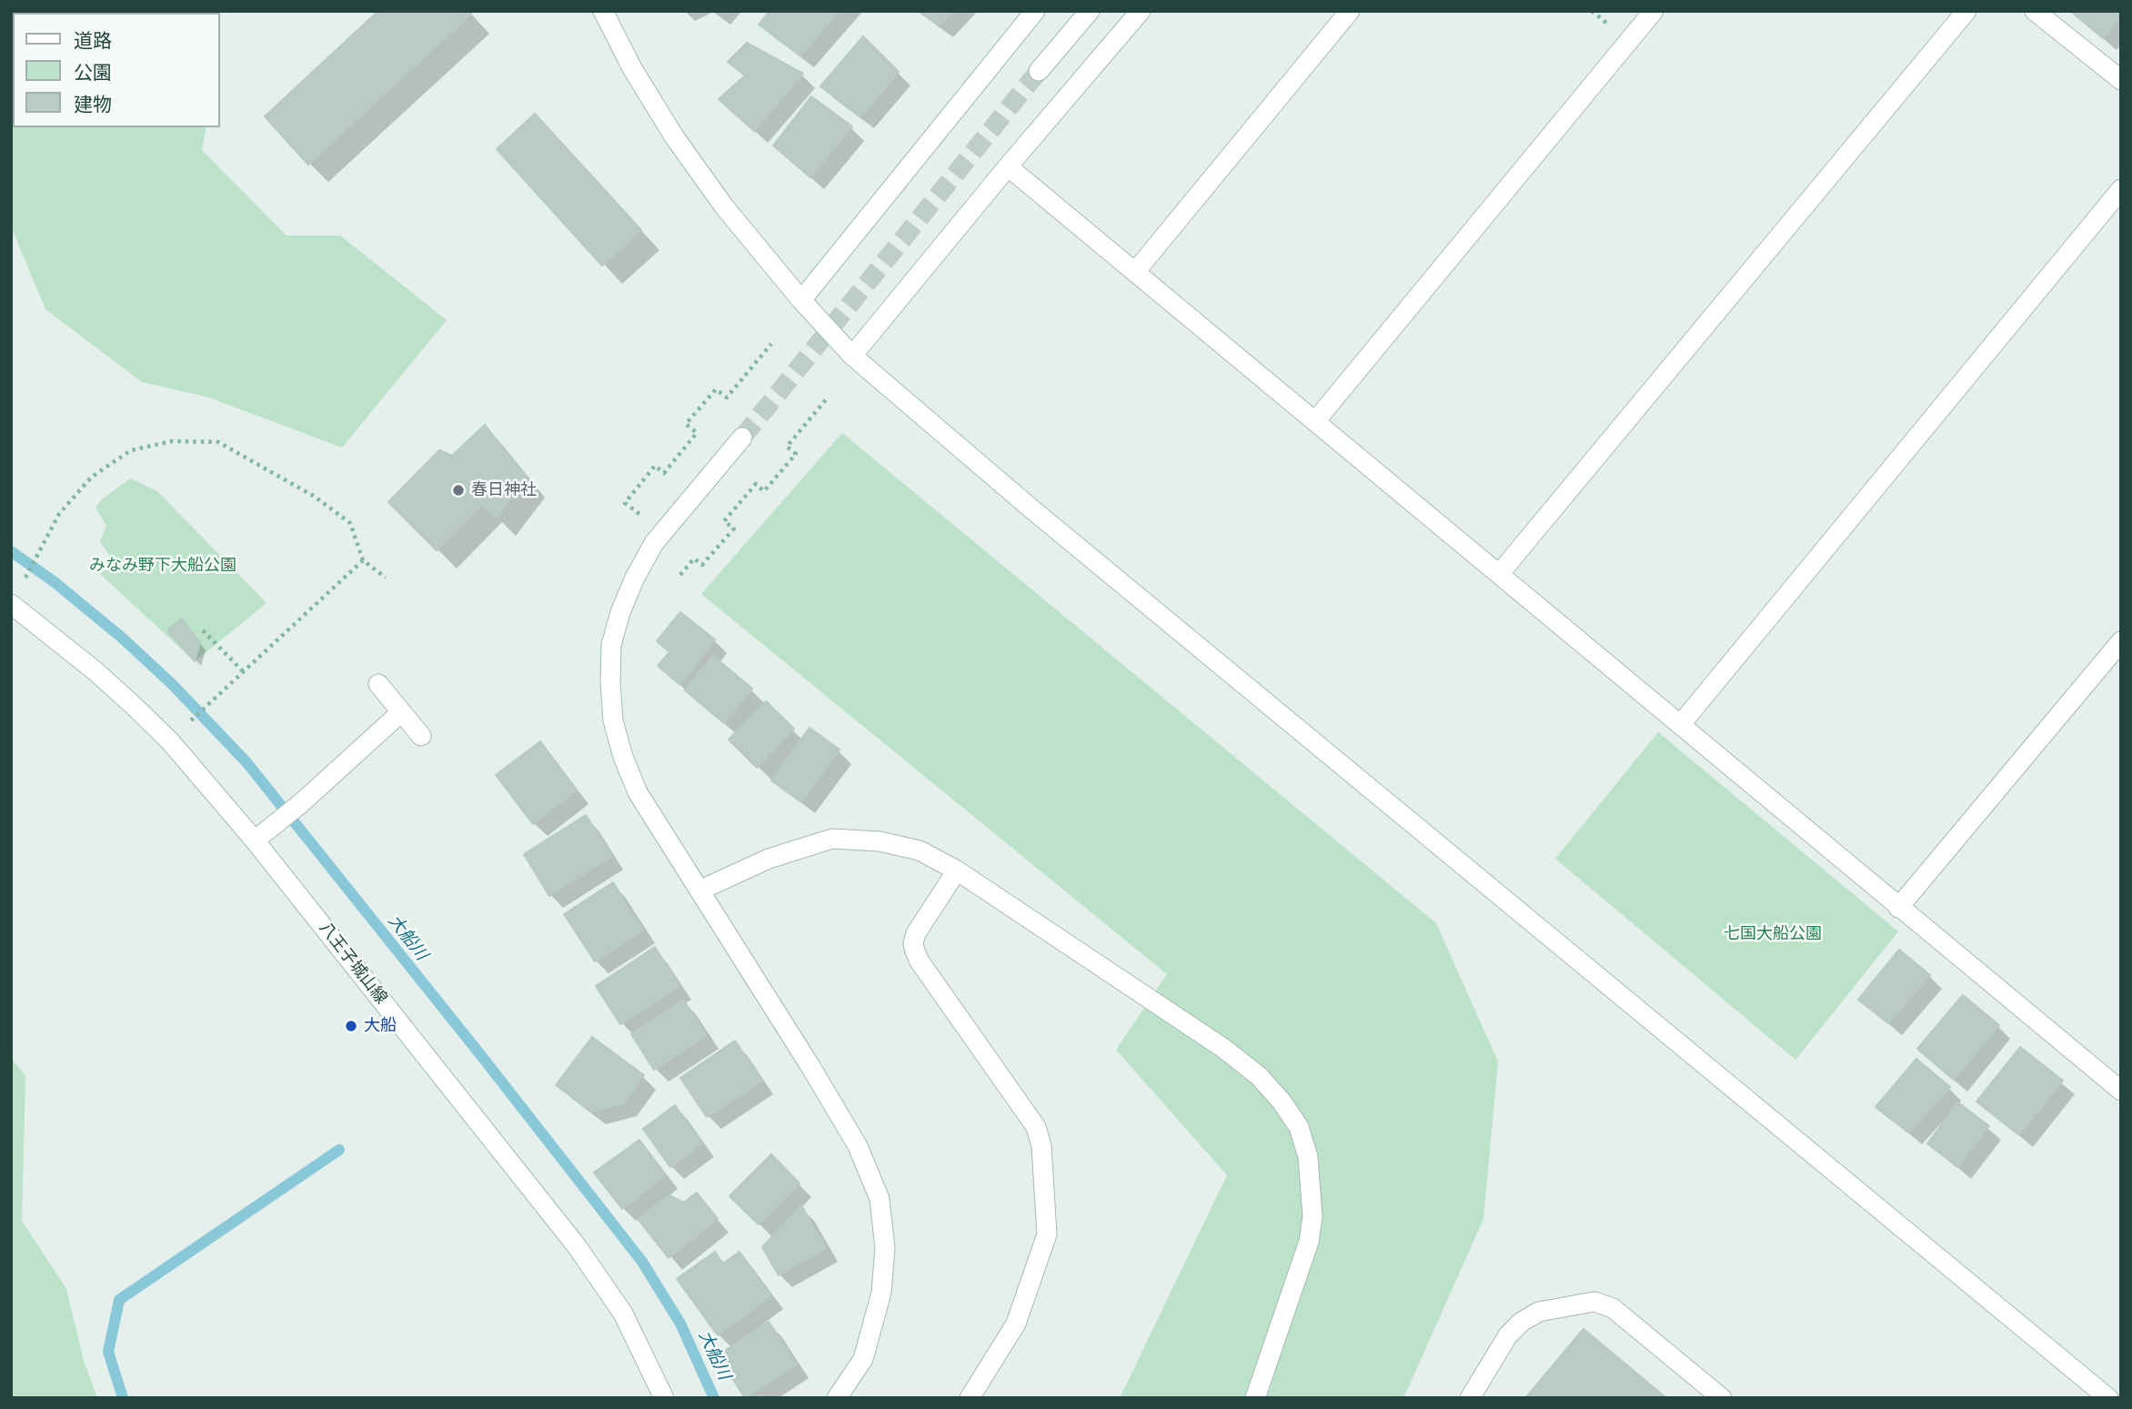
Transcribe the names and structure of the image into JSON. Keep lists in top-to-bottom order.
{
  "streets": {
    "street": ["八王子城山線"]
  },
  "water": ["大船川"],
  "parks": ["みなみ野下大船公園", "七国大船公園"],
  "places": ["春日神社", "大船"],
  "legend": ["道路", "公園", "建物"]
}
